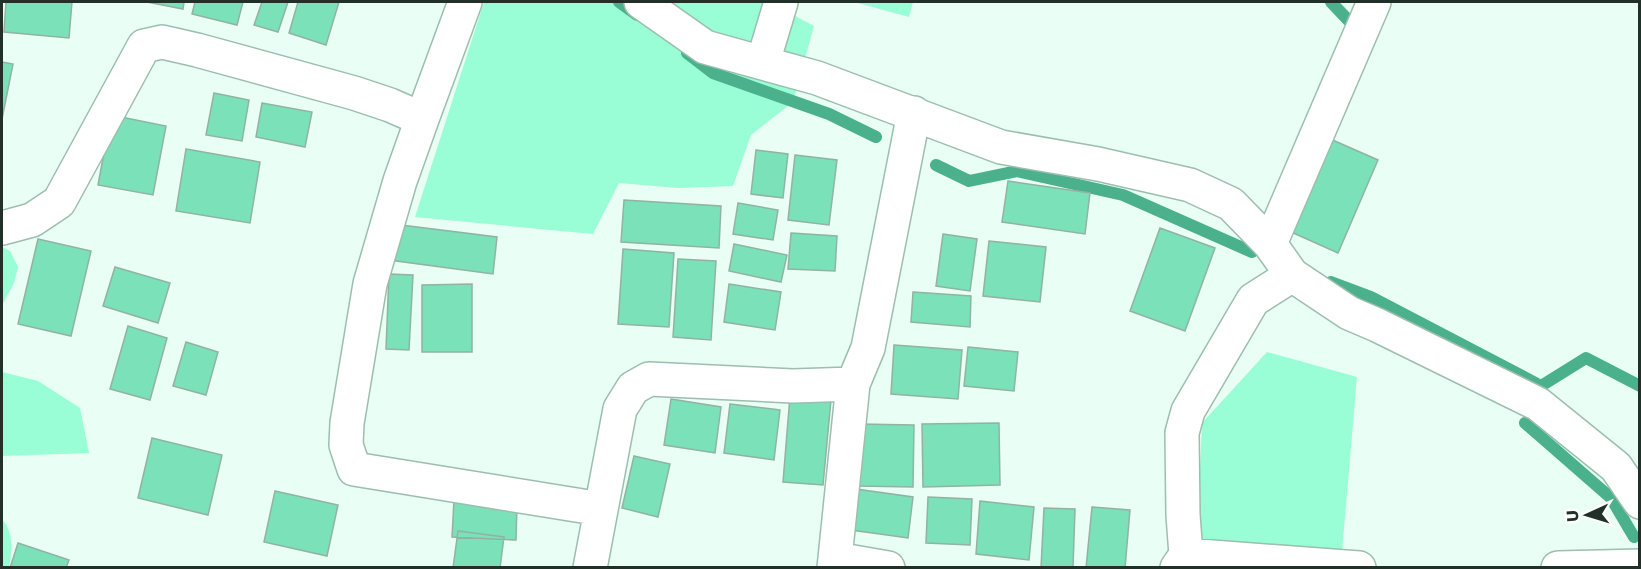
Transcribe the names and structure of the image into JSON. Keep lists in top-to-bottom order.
{
  "north": "left"
}
